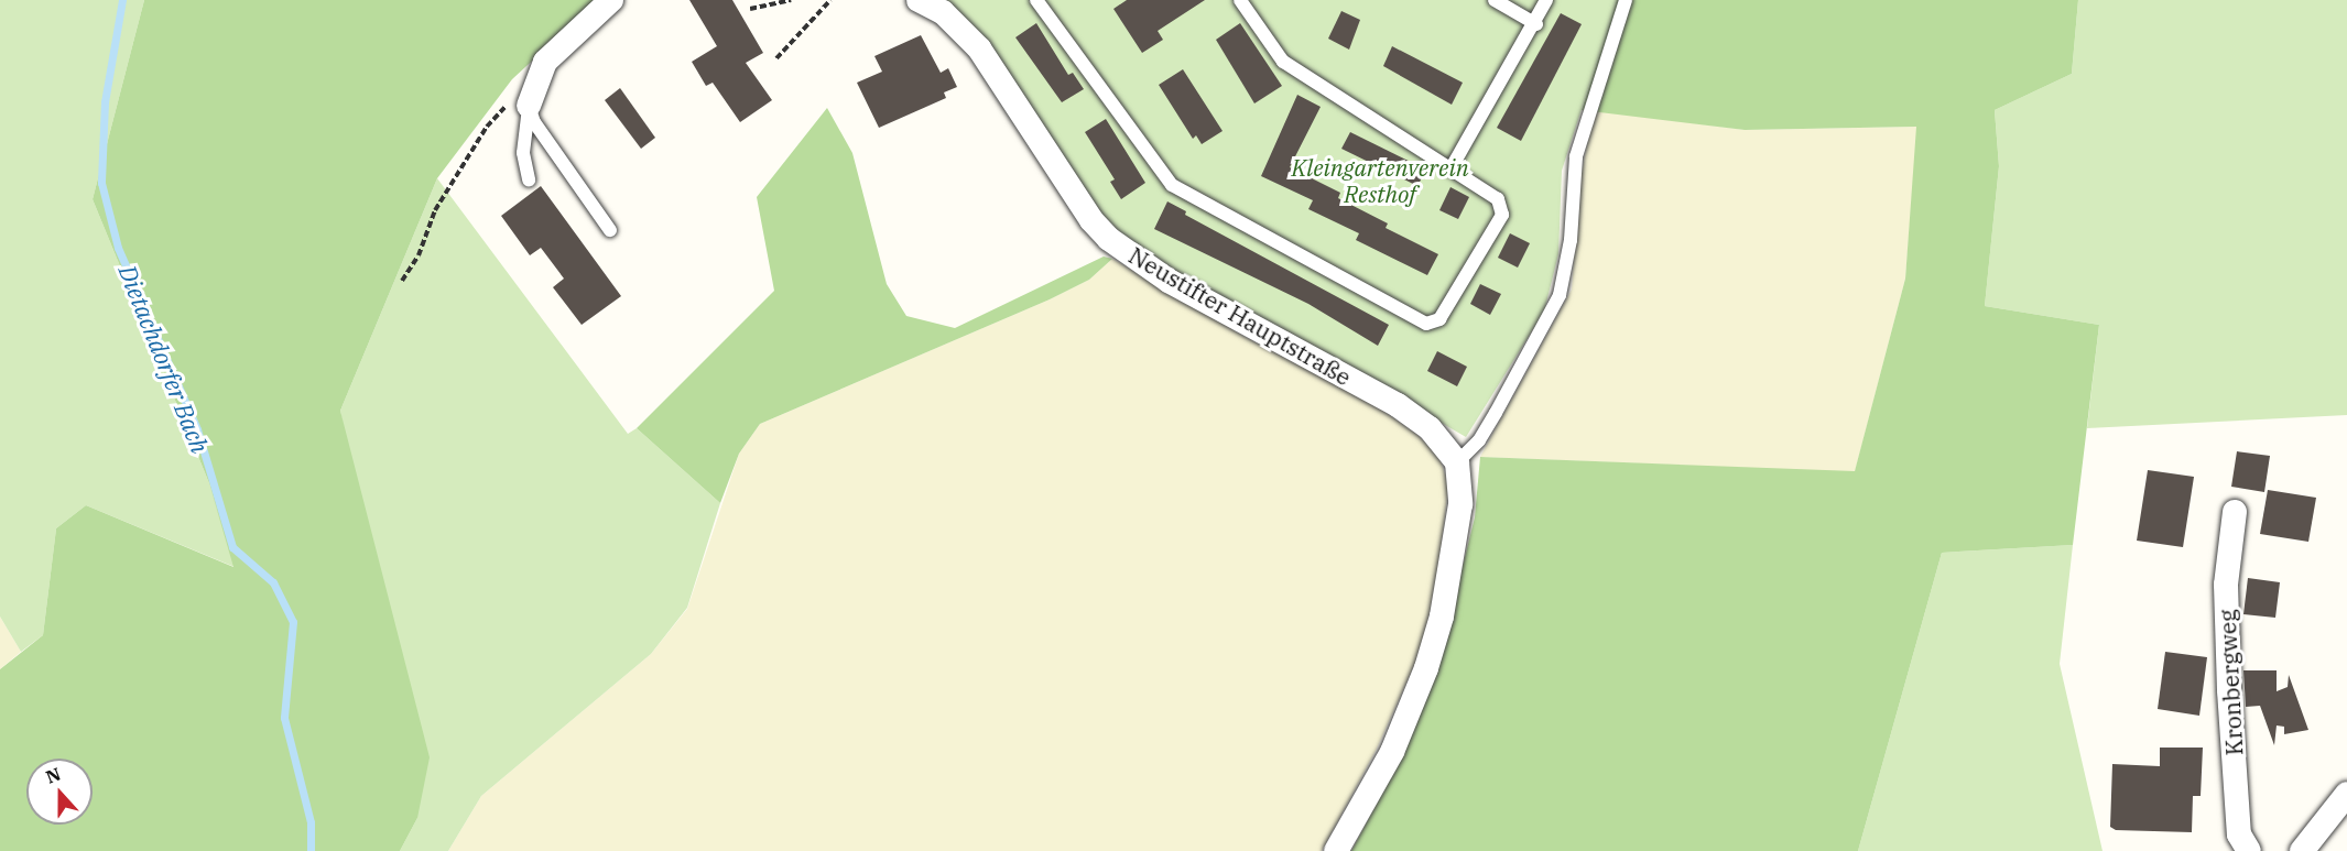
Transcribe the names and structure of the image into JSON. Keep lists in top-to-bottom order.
{
  "streets": {
    "street": ["Neustifter Hauptstraße", "Kronbergweg"]
  },
  "water": ["Dietachdorfer Bach"],
  "parks": ["Kleingartenverein Resthof"],
  "north": "top"
}
